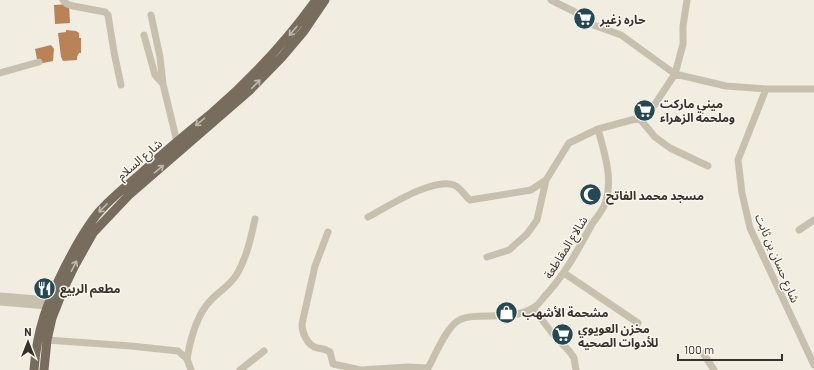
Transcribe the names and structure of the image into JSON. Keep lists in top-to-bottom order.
{
  "streets": {
    "main road": ["شارع السلام"],
    "street": ["شالاع المقاطعة", "شارع حسان بن ثابت"]
  },
  "places": {
    "supermarket": ["حاره زغير", "ميني ماركت وملحمة الزهراء", "مخزن العويوي للأدوات الصحية"],
    "mosque": ["مسجد محمد الفاتح"],
    "restaurant": ["مطعم الربيع"],
    "shop": ["مشحمة الأشهب"]
  },
  "scale_bar": "100 m",
  "north": "top"
}
